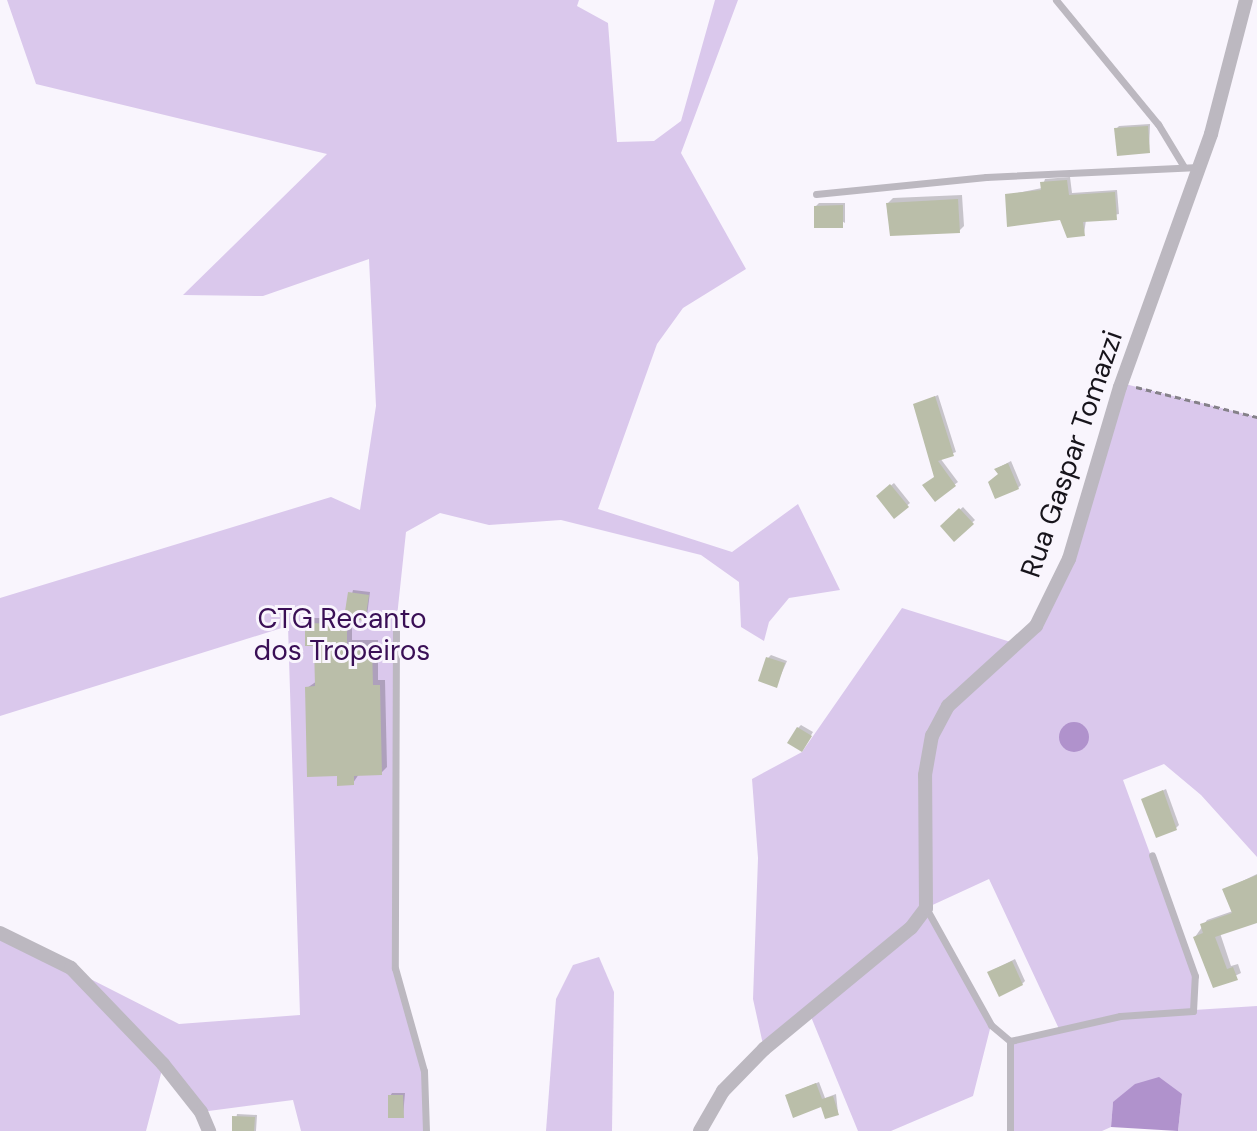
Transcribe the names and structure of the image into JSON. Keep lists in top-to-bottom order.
{
  "streets": {
    "street": ["Rua Gaspar Tomazzi"]
  },
  "parks": ["CTG Recanto dos Tropeiros"]
}
